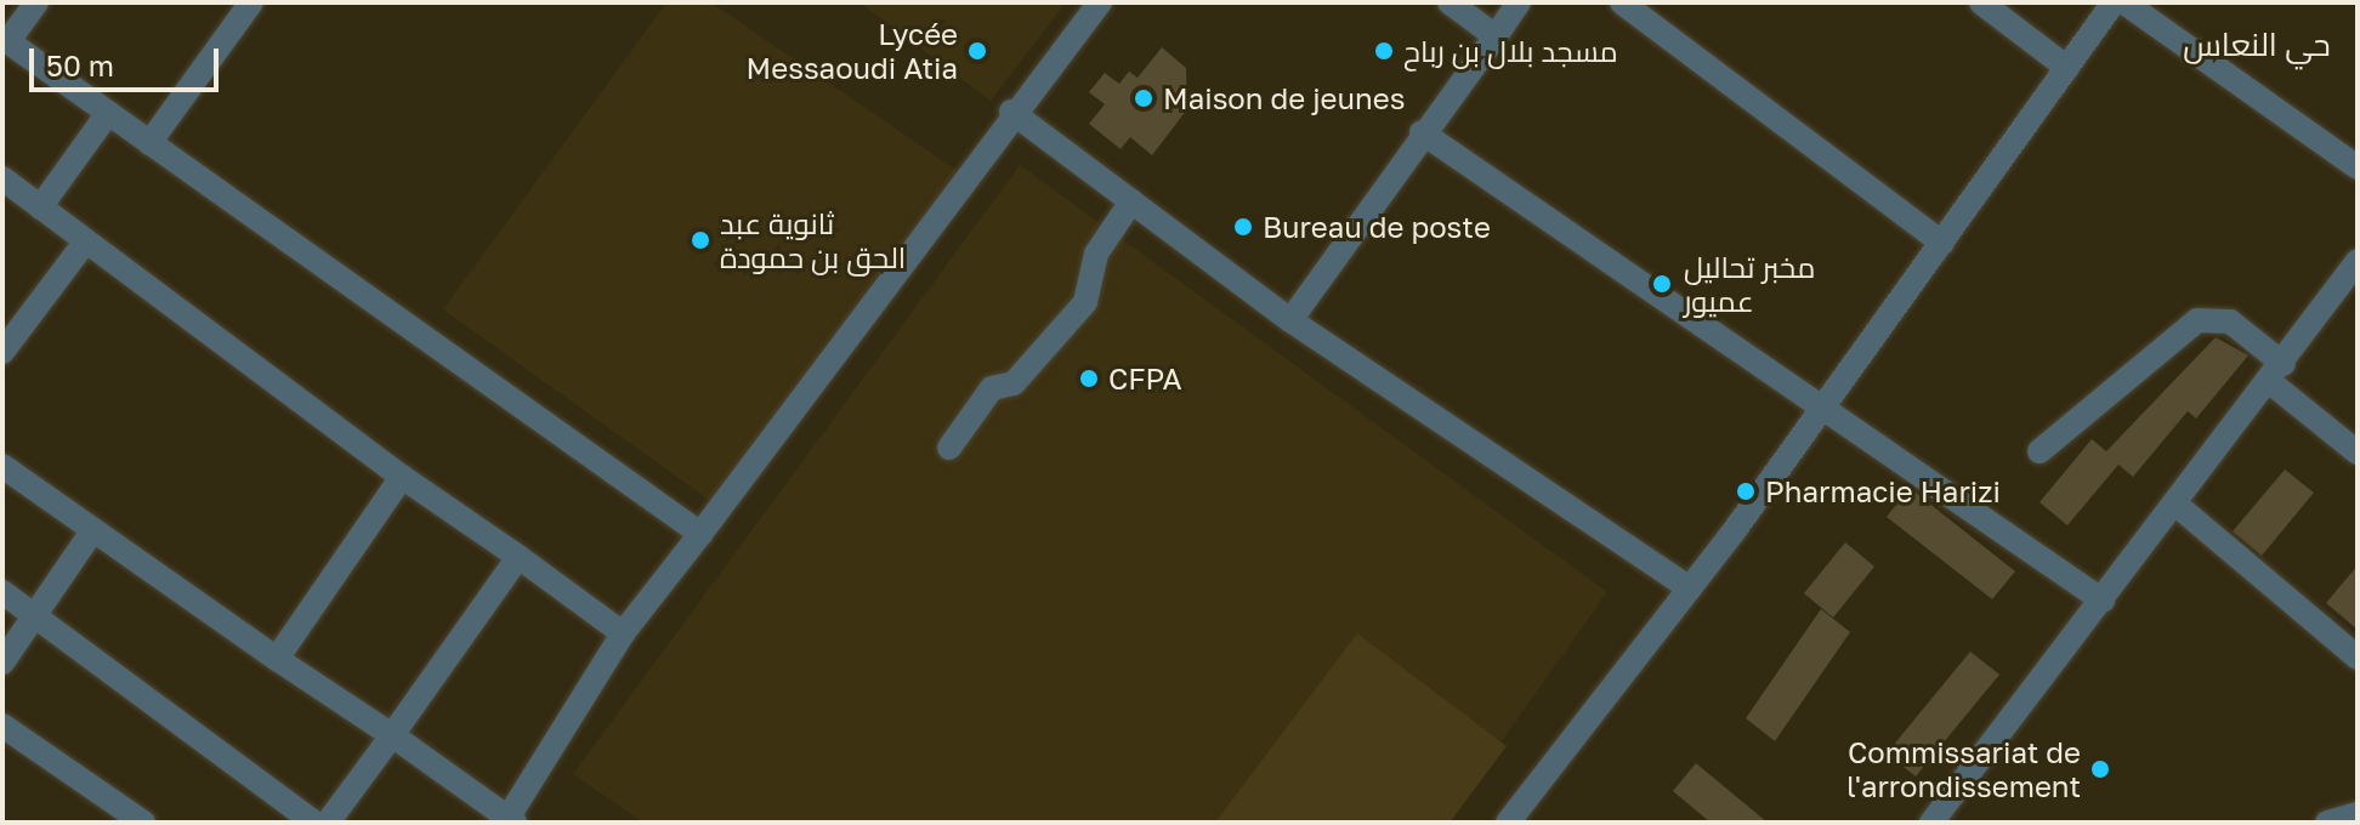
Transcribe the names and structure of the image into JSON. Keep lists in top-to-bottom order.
{
  "districts": ["حي النعاس"],
  "places": [
    "Lycée Messaoudi Atia",
    "مسجد بلال بن رباح",
    "Maison de jeunes",
    "Bureau de poste",
    "ثانوية عبد الحق بن حمودة",
    "مخبر تحاليل عميور",
    "CFPA",
    "Pharmacie Harizi",
    "Commissariat de l'arrondissement"
  ],
  "scale_bar": "50 m"
}
